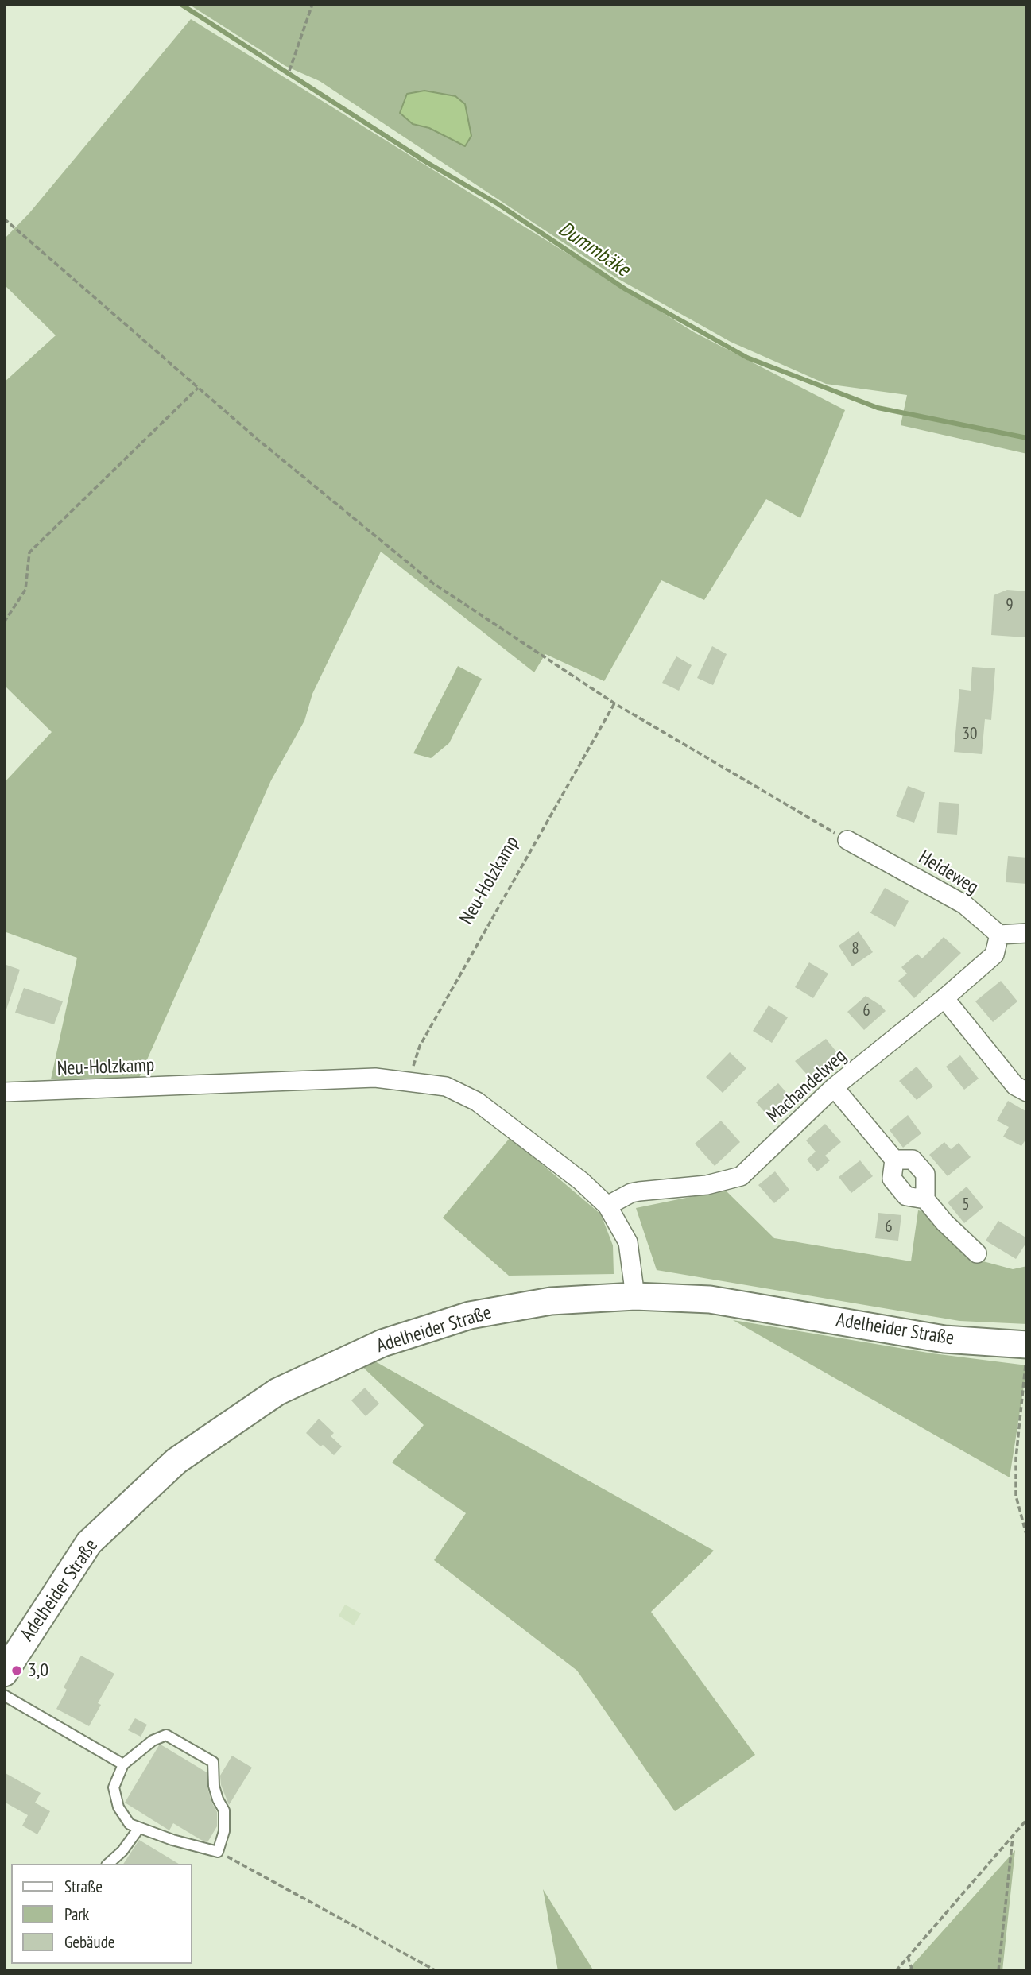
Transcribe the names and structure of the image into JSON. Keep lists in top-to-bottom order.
{
  "streets": {
    "street": [
      "Heideweg",
      "Neu-Holzkamp",
      "Machandelweg",
      "Adelheider Straße"
    ]
  },
  "crossings": [
    ["Heideweg", "Machandelweg"],
    ["Neu-Holzkamp", "Machandelweg"],
    ["Neu-Holzkamp", "Adelheider Straße"]
  ],
  "water": ["Dummbäke"],
  "places": ["3,0"],
  "house_numbers": [
    "9",
    "30",
    "8",
    "6",
    "5",
    "6"
  ],
  "legend": ["Straße", "Park", "Gebäude"]
}
